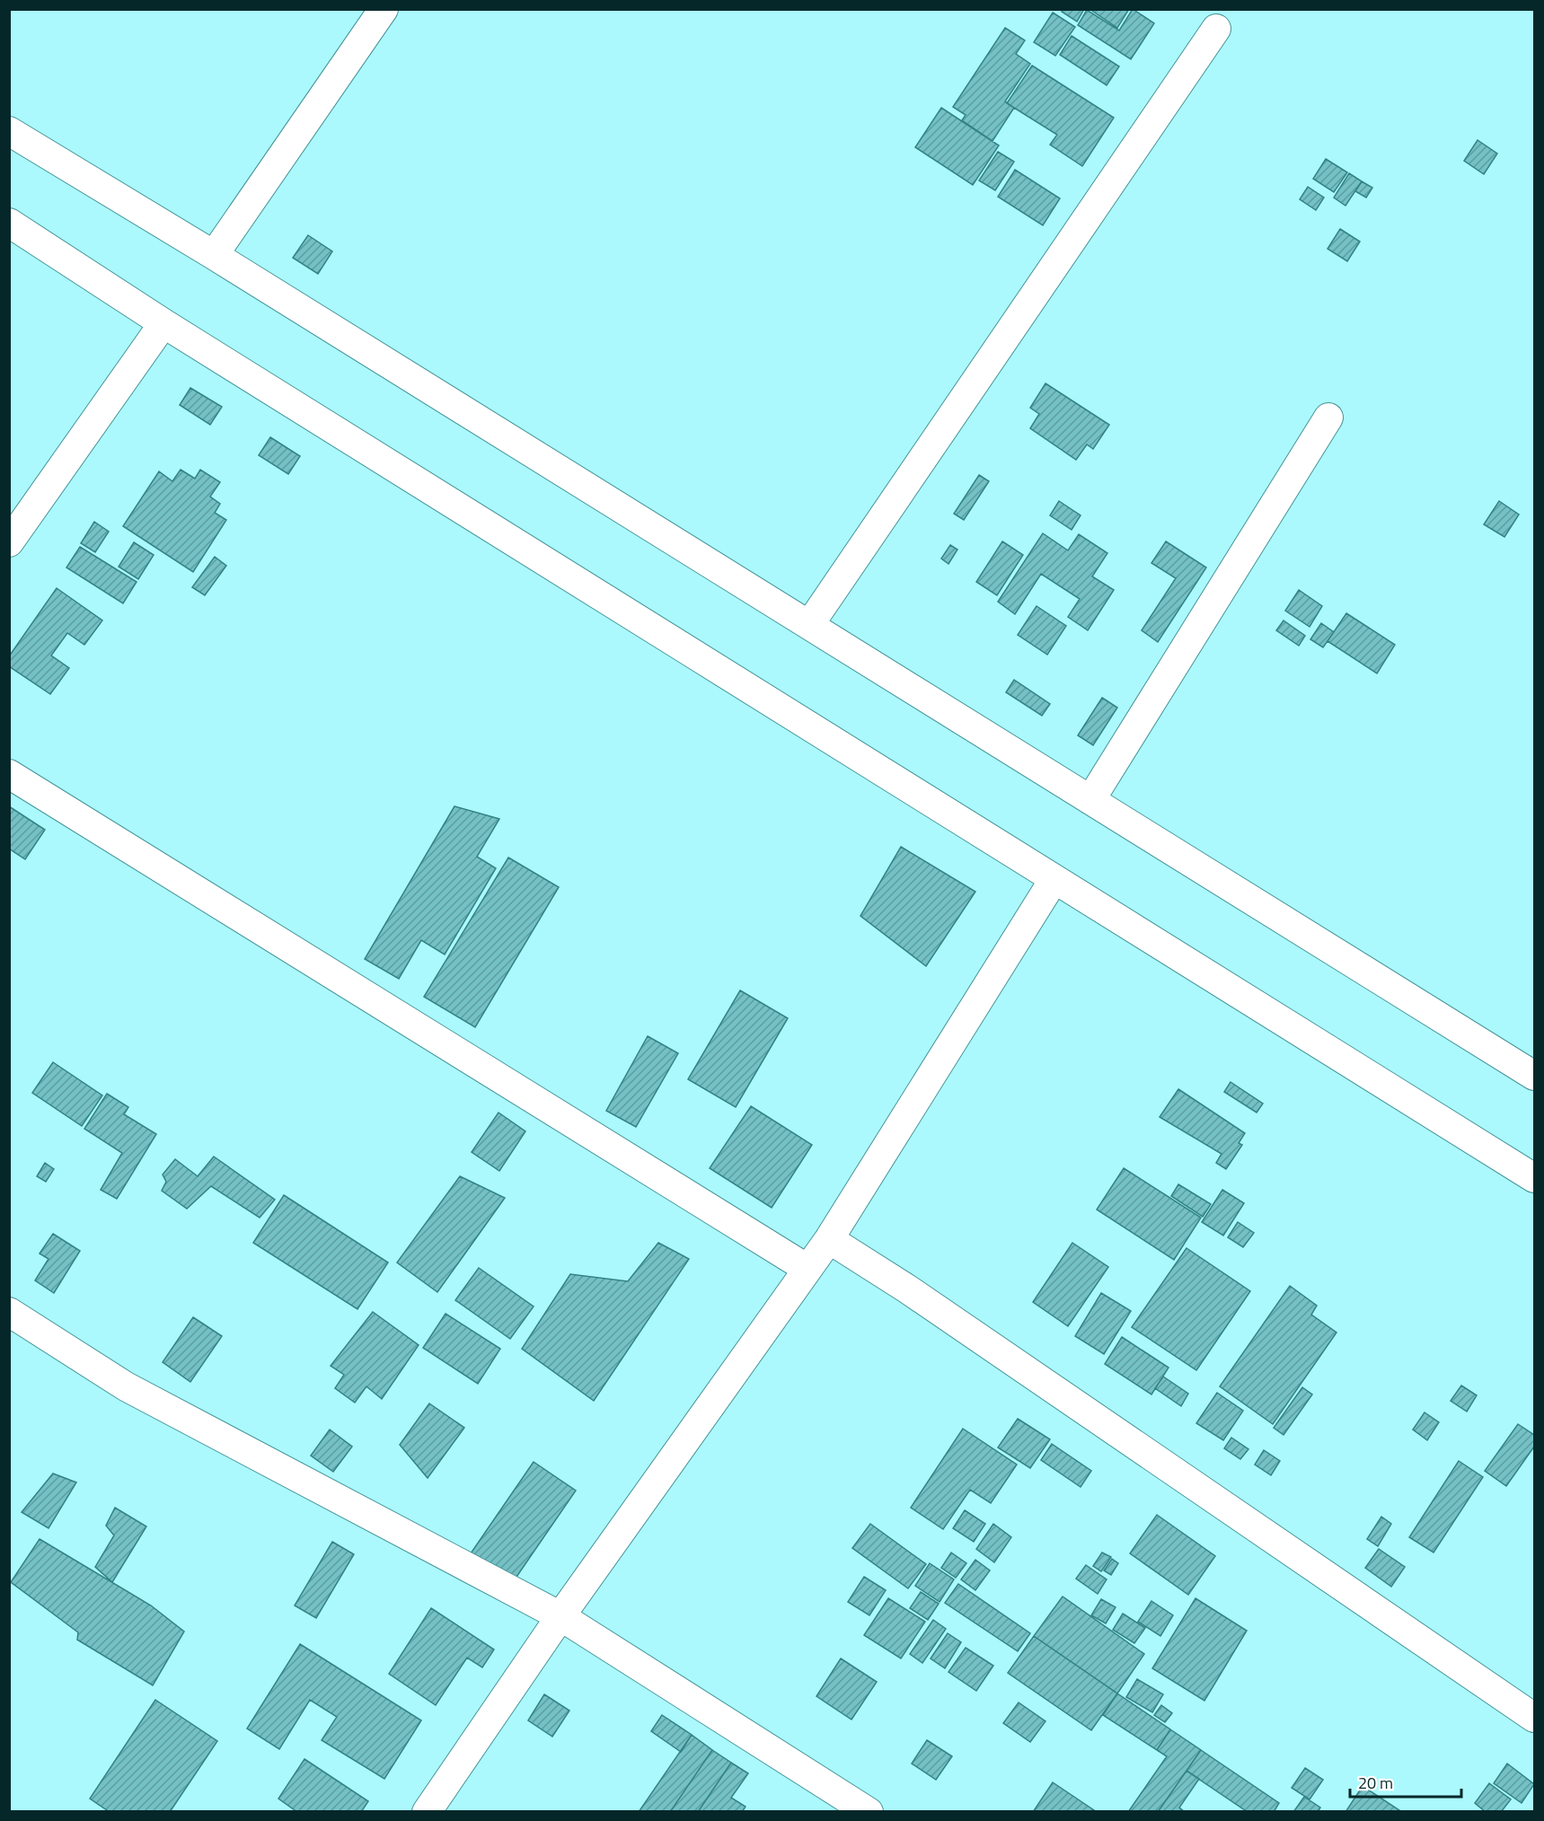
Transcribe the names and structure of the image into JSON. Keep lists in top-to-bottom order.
{
  "scale_bar": "20 m"
}
